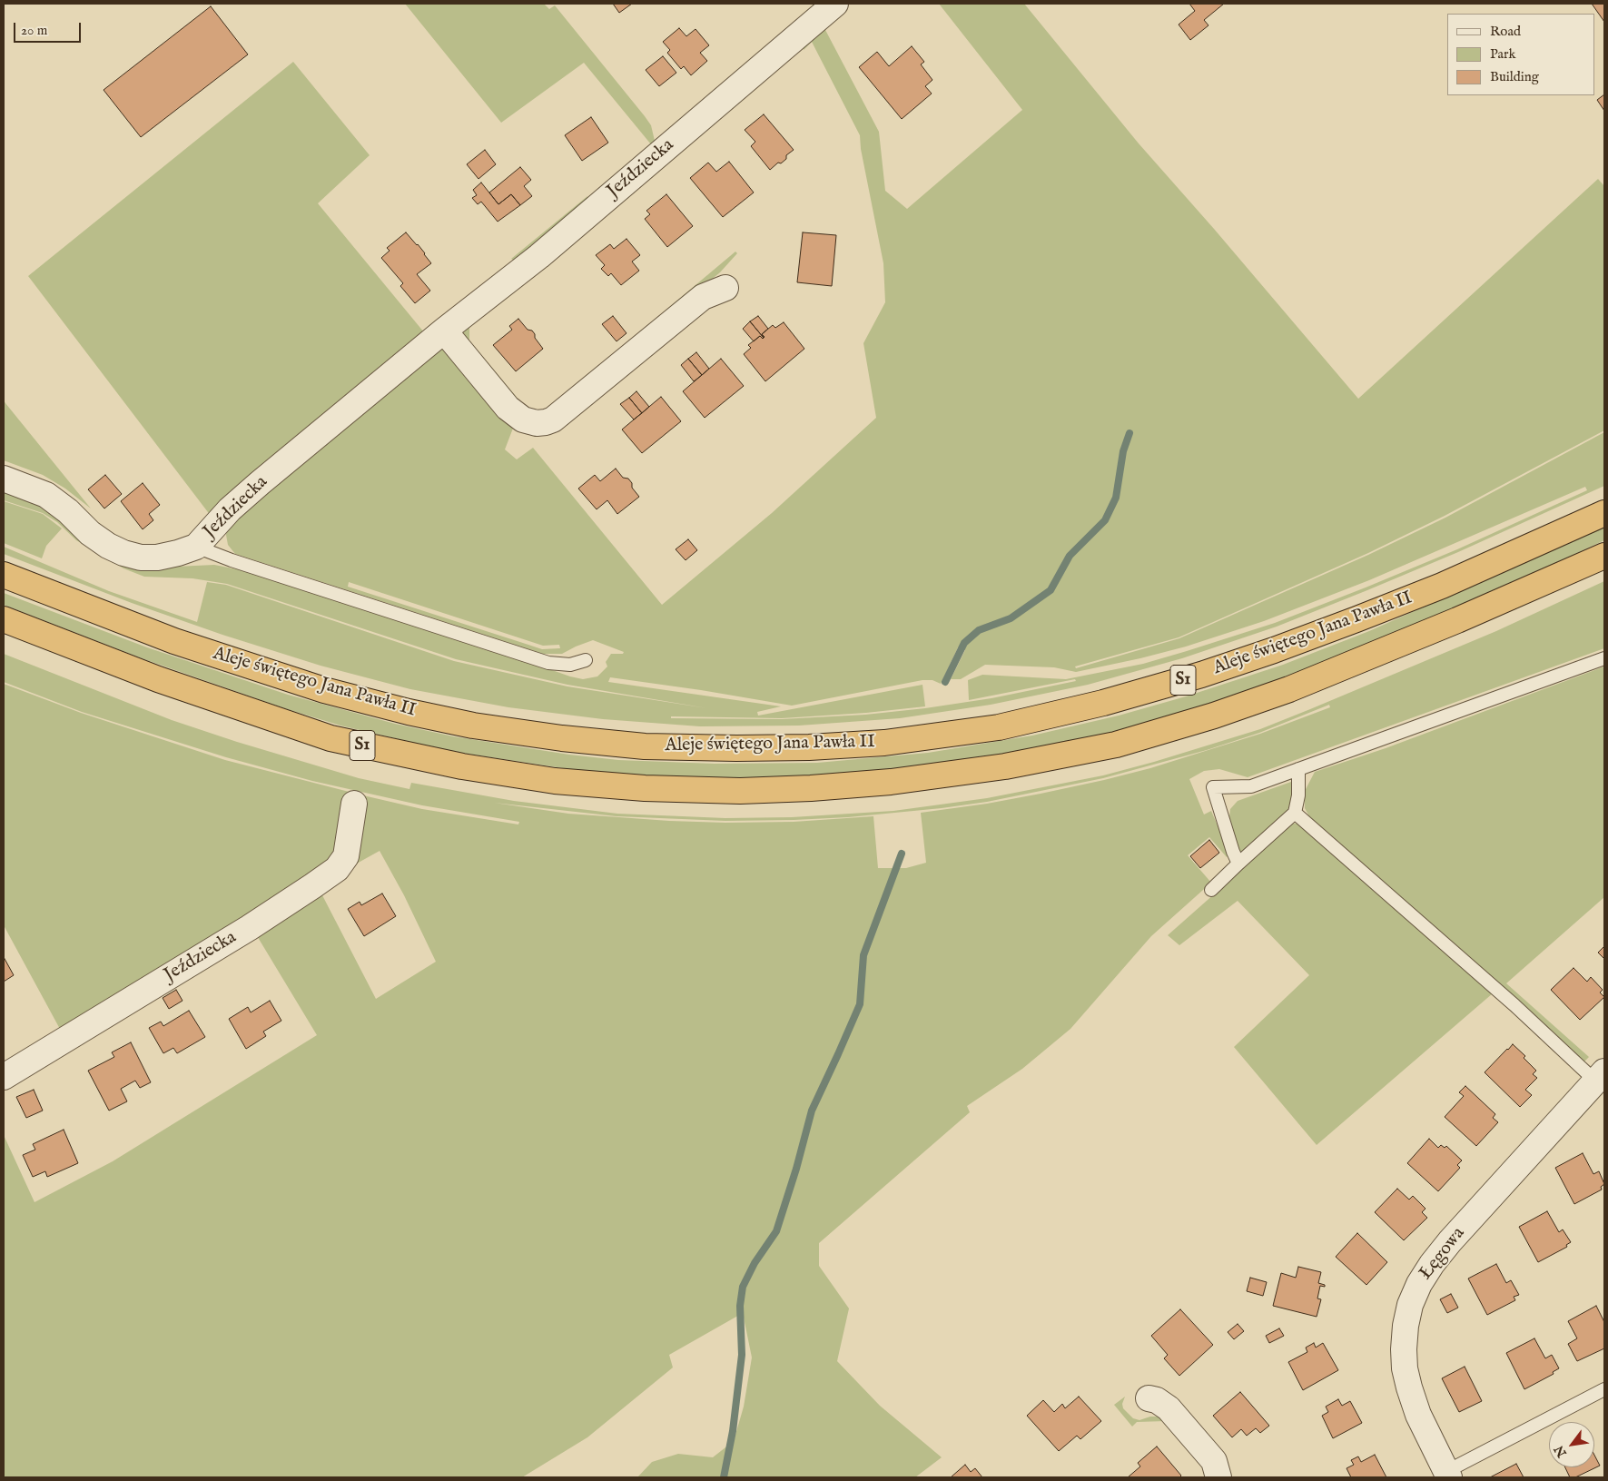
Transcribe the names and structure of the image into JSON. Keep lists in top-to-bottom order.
{
  "streets": {
    "highway": ["Aleje świętego Jana Pawła II", "S1"],
    "street": ["Jeździecka", "Łęgowa"]
  },
  "legend": ["Road", "Park", "Building"],
  "scale_bar": "20 m",
  "north": "bottom left"
}
